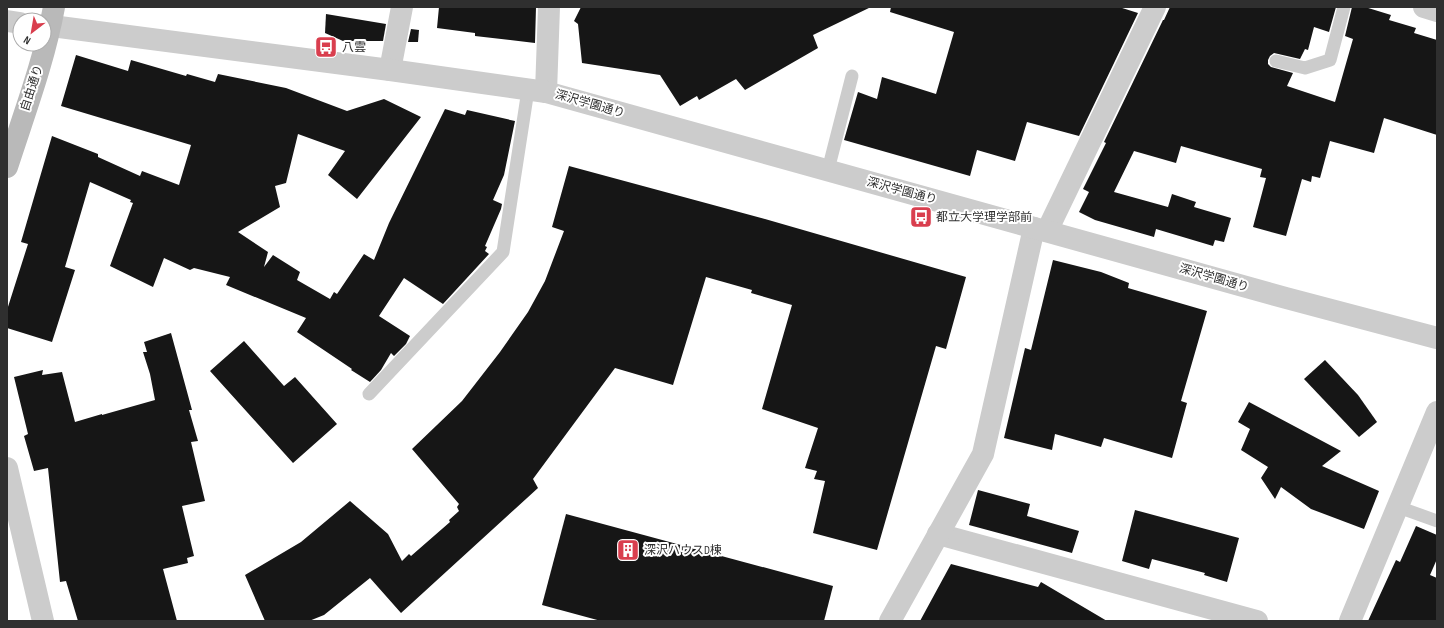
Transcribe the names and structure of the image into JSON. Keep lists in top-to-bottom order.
{
  "streets": {
    "main road": ["自由通り"],
    "street": ["深沢学園通り"]
  },
  "places": {
    "bus stop": ["八雲", "都立大学理学部前"],
    "building": ["深沢ハウスD棟"]
  },
  "north": "bottom left"
}
